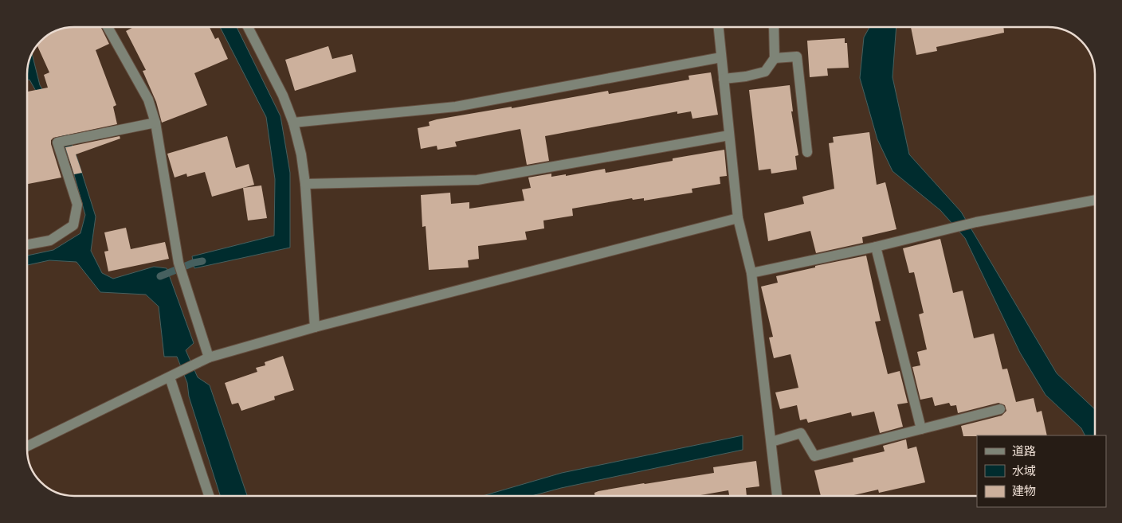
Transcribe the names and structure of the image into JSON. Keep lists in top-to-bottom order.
{
  "legend": ["道路", "水域", "建物"]
}
